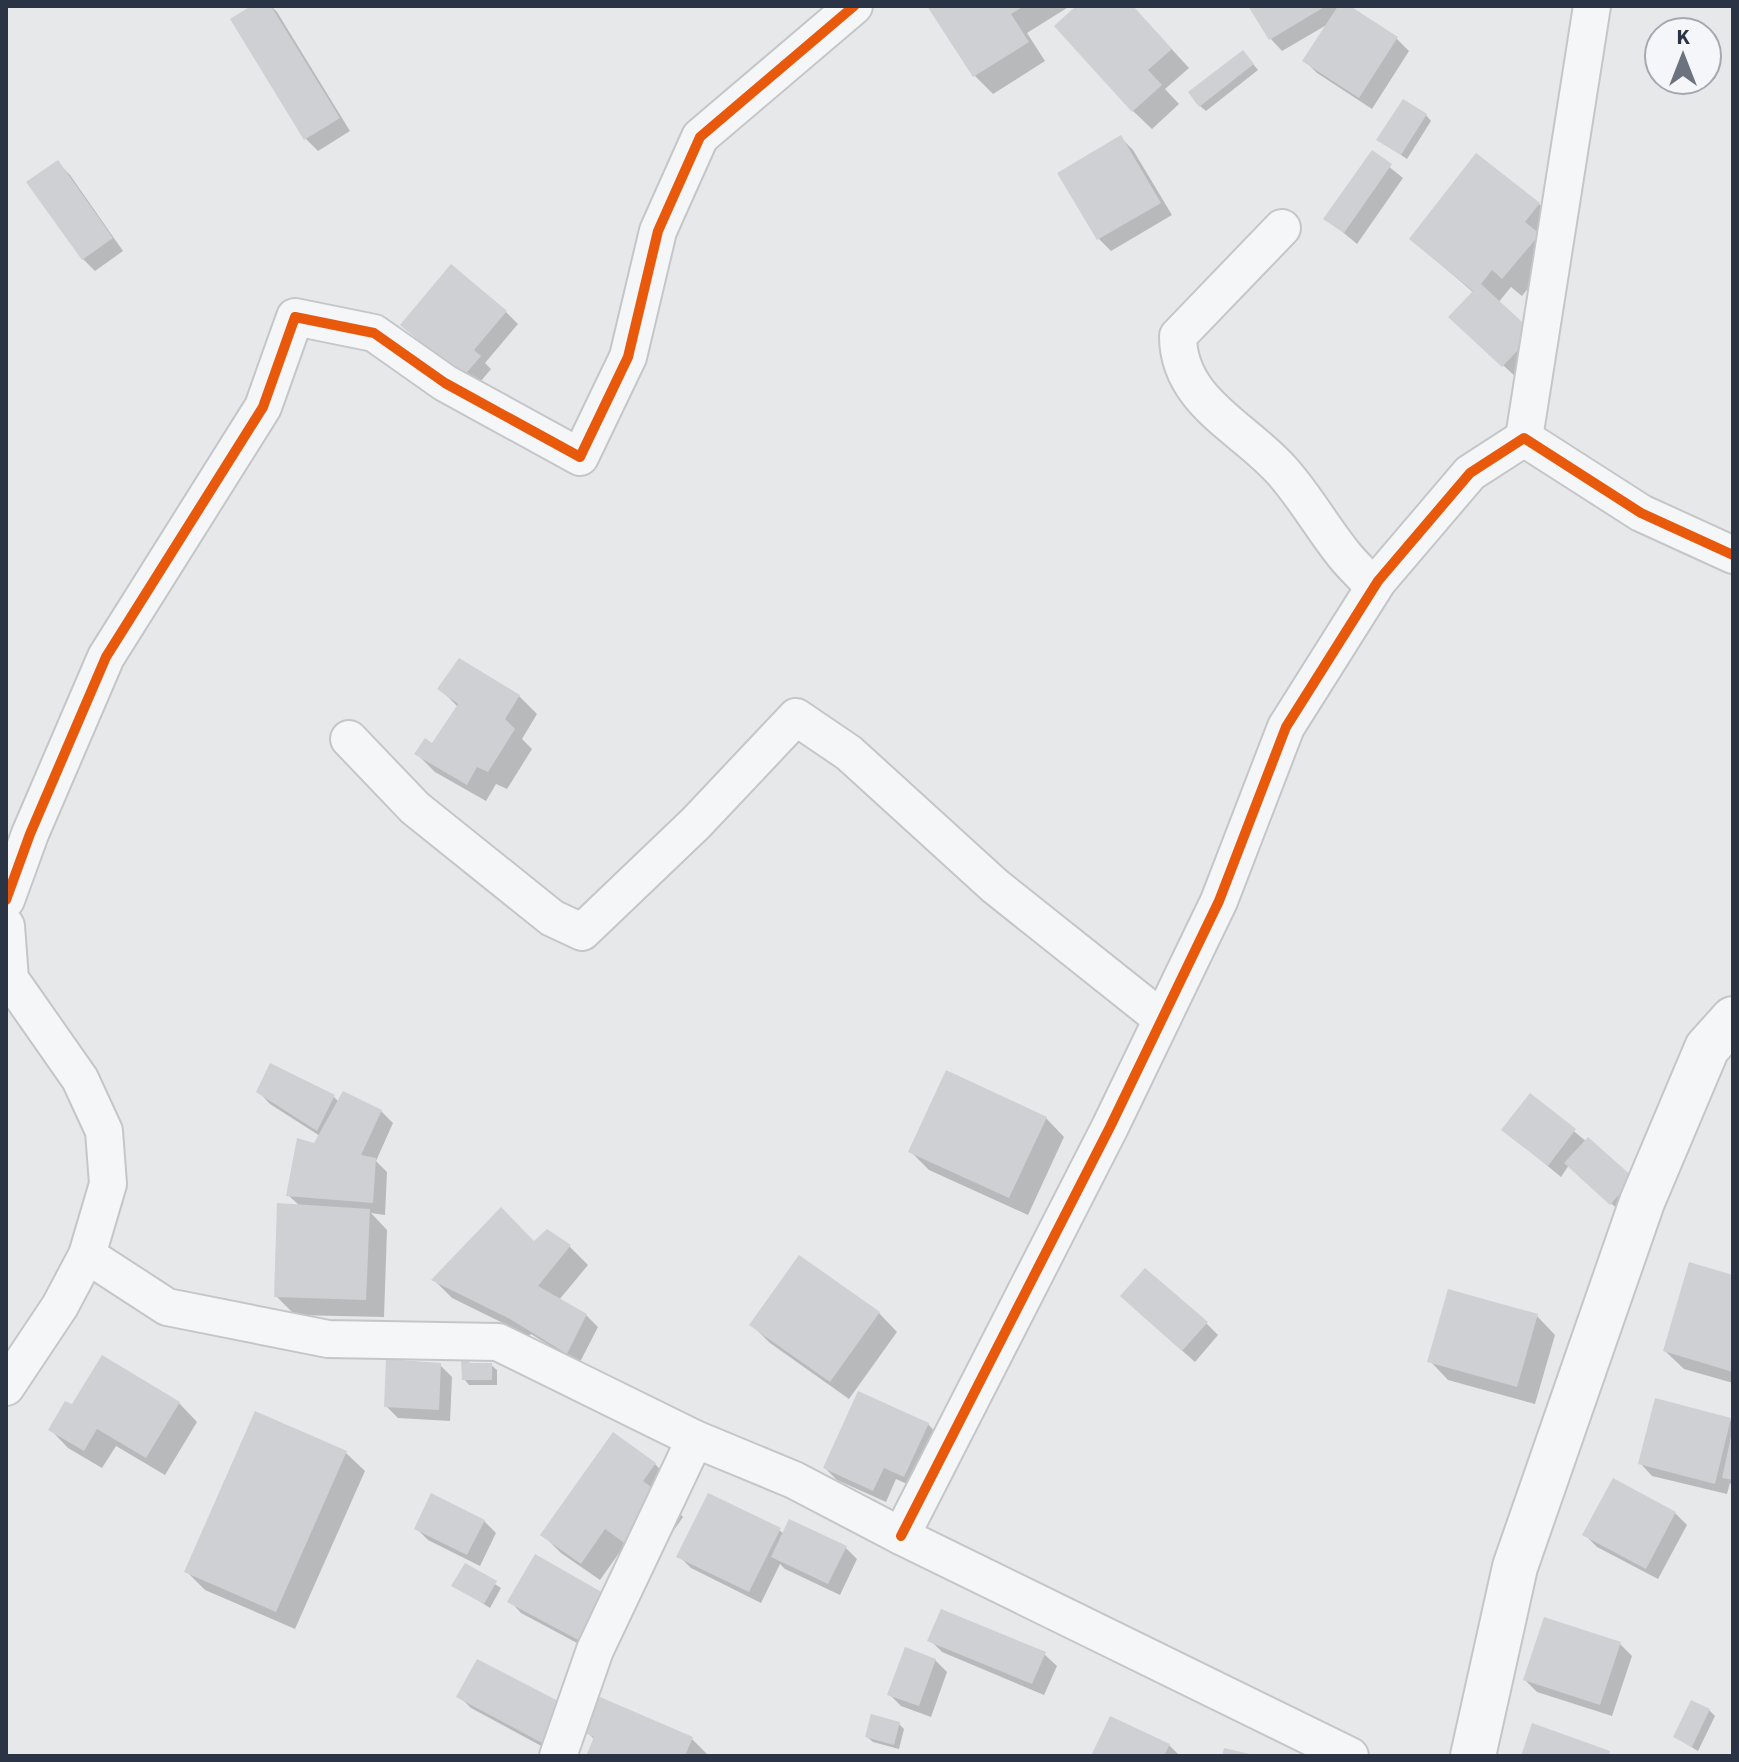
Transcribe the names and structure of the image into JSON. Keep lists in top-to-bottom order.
{
  "north": "top"
}
